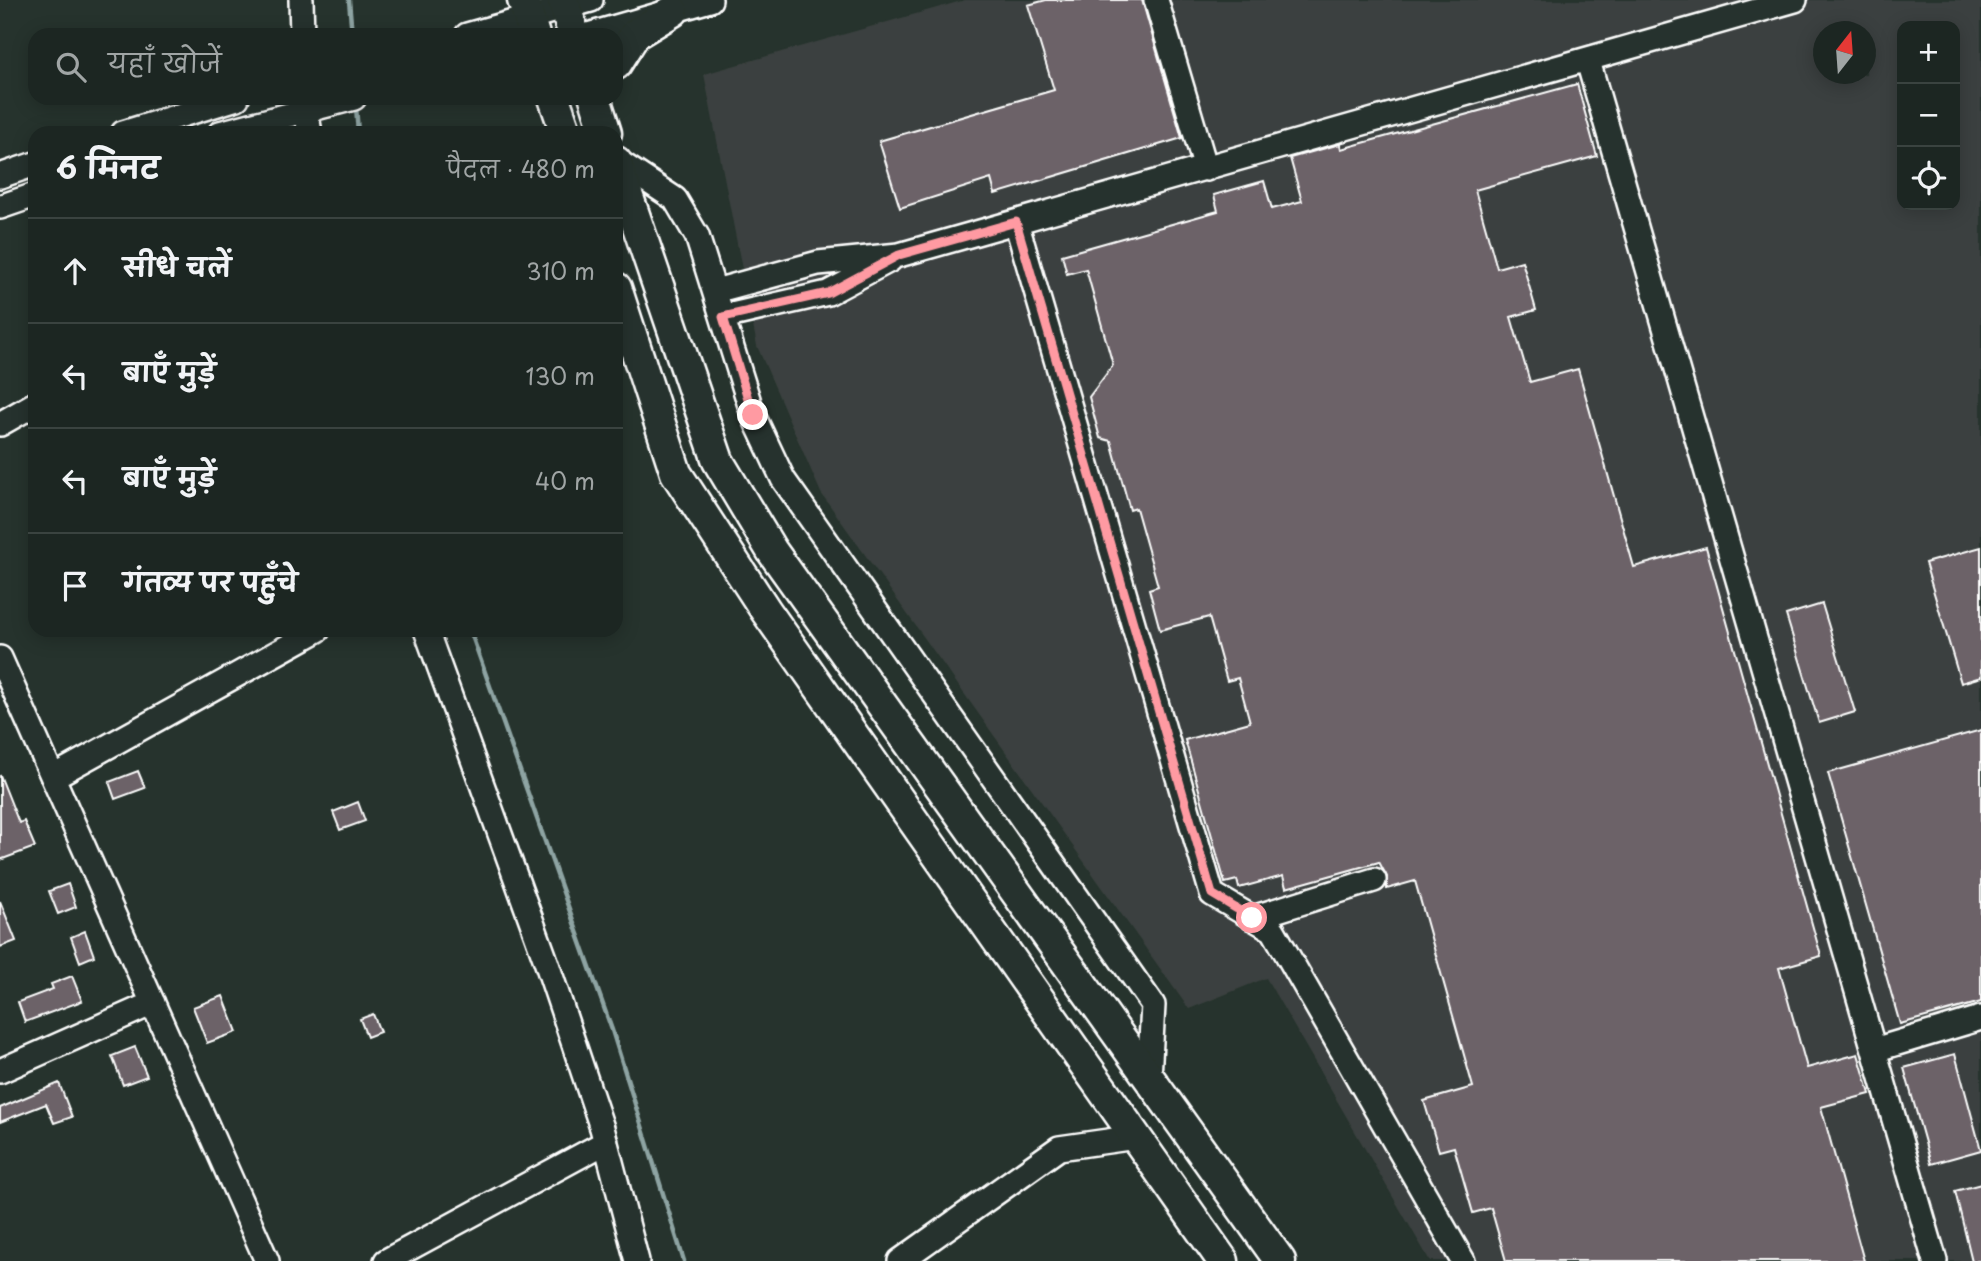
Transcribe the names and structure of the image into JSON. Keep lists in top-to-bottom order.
{
  "north": "top",
  "page": {
    "map_buttons": ["+", "−"],
    "search": "यहाँ खोजें",
    "heading": ["6 मिनट", "पैदल · 480 m"],
    "list": [
      ["सीधे चलें", "310 m"],
      ["बाएँ मुड़ें", "130 m"],
      ["बाएँ मुड़ें", "40 m"],
      "गंतव्य पर पहुँचे"
    ]
  }
}
